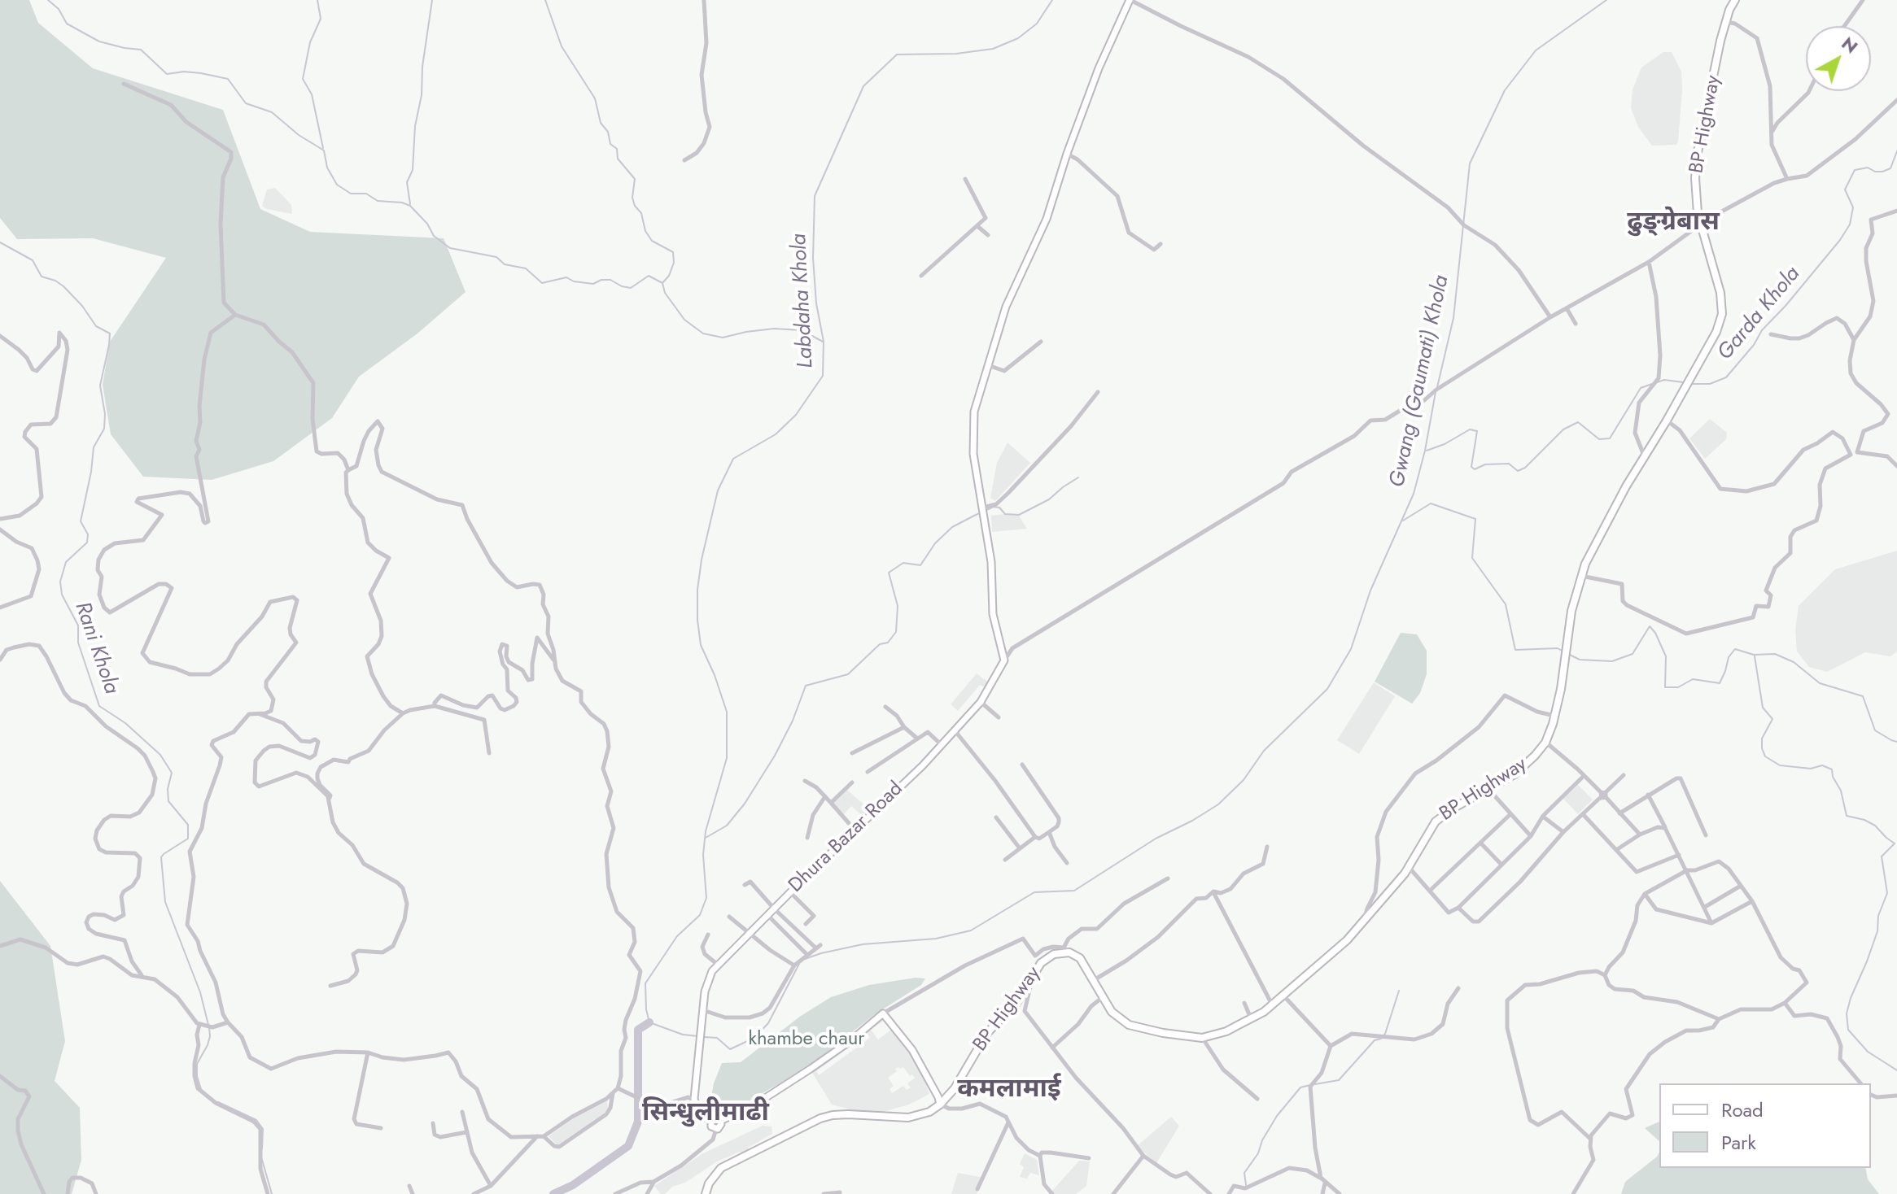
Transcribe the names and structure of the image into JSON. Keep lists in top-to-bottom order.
{
  "streets": {
    "highway": ["BP Highway"],
    "main road": ["Dhura Bazar Road"]
  },
  "districts": ["ढुङ्ग्रेबास", "कमलामाई", "सिन्धुलीमाढी"],
  "water": [
    "Labdaha Khola",
    "Garda Khola",
    "Gwang (Gaumati) Khola",
    "Rani Khola"
  ],
  "parks": ["khambe chaur"],
  "legend": ["Road", "Park"],
  "north": "top right"
}
